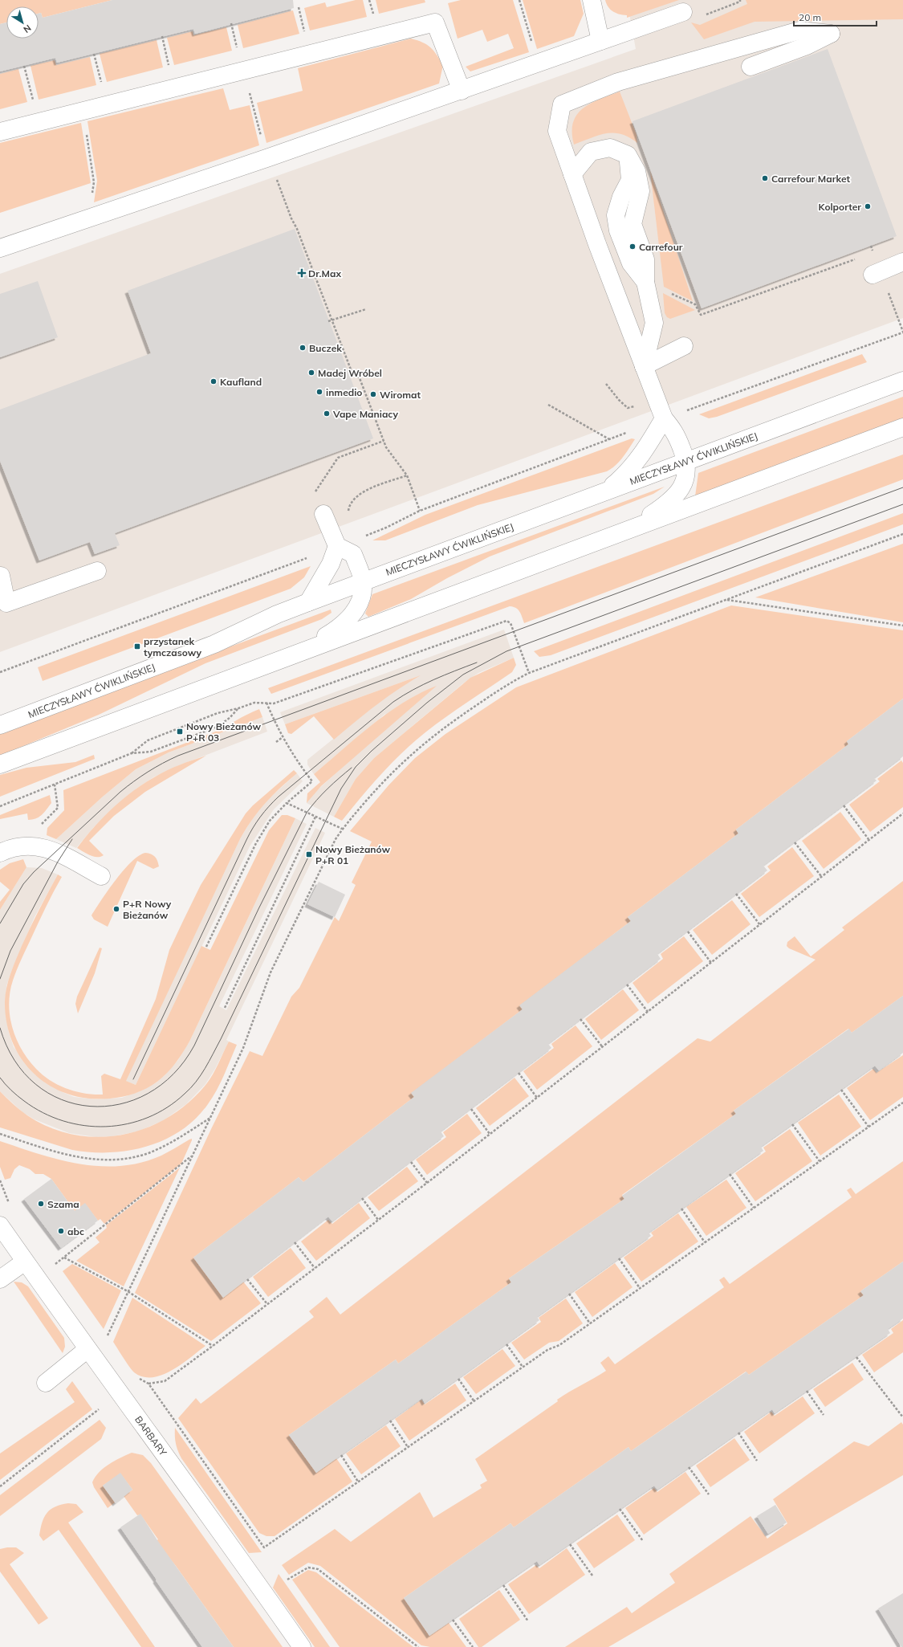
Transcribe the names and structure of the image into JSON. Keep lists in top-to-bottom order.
{
  "streets": {
    "street": ["MIECZYSŁAWY ĆWIKLIŃSKIEJ", "BARBARY"]
  },
  "places": {
    "other": [
      "Carrefour Market",
      "Kolporter",
      "Carrefour",
      "Buczek",
      "Madej Wróbel",
      "Kaufland",
      "inmedio",
      "Wiromat",
      "Vape Maniacy",
      "P+R Nowy Bieżanów",
      "Szama",
      "abc"
    ],
    "health": ["Dr.Max"],
    "transit": ["przystanek tymczasowy", "Nowy Bieżanów P+R 03", "Nowy Bieżanów P+R 01"]
  },
  "scale_bar": "20 m",
  "north": "bottom right"
}
